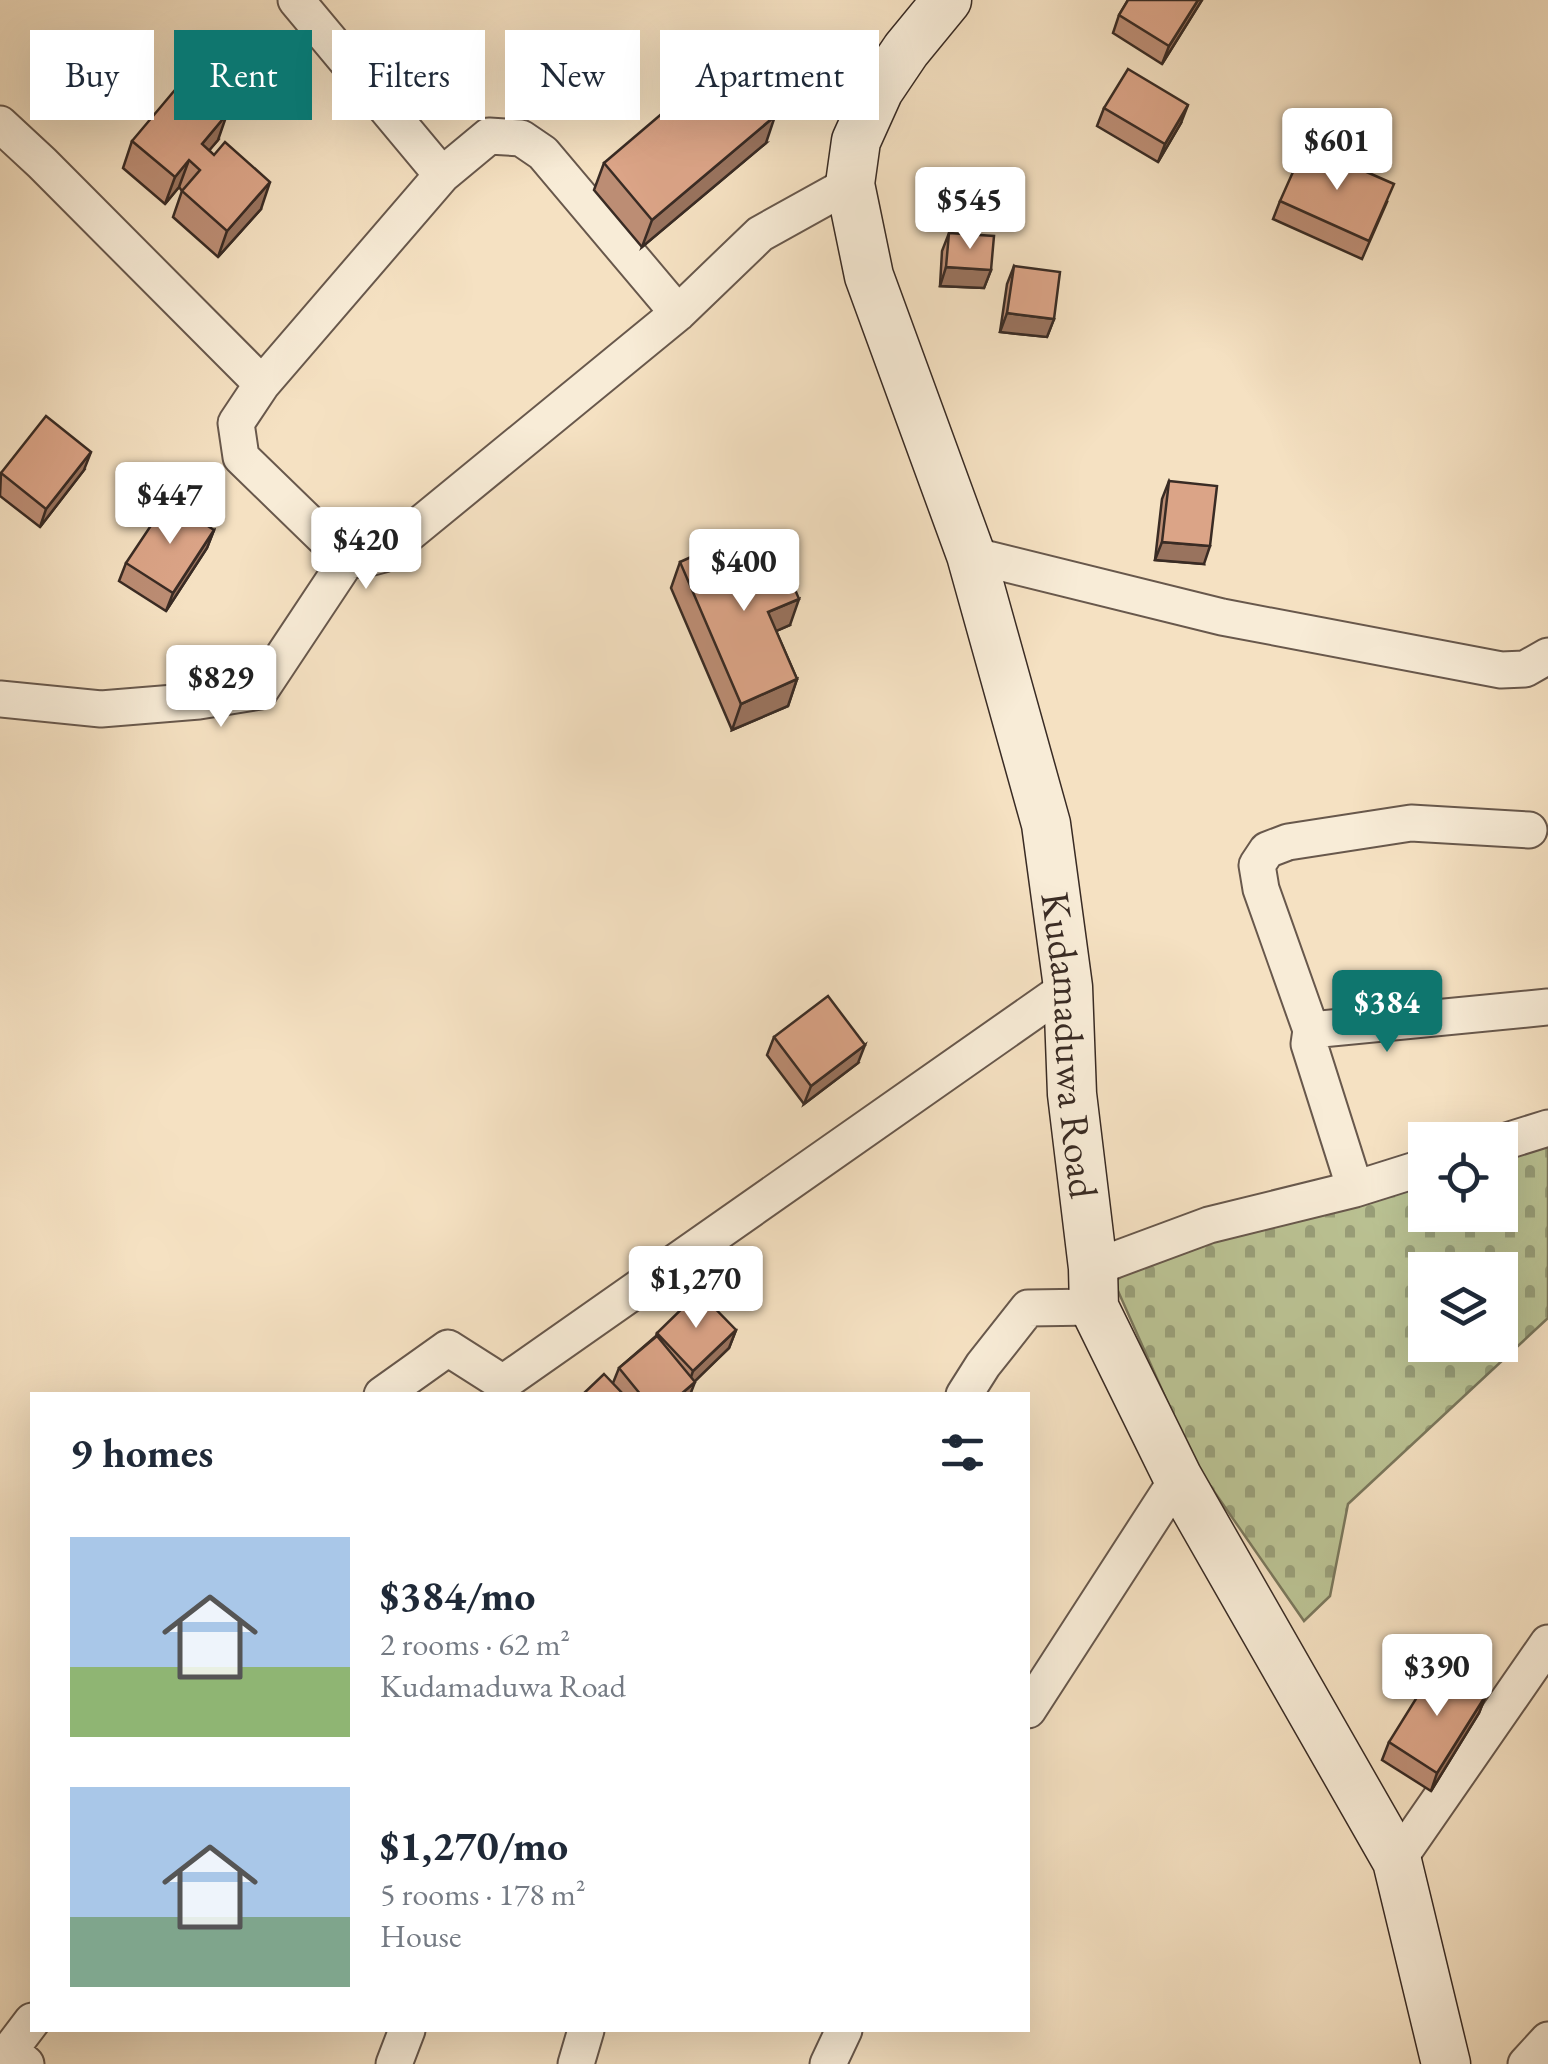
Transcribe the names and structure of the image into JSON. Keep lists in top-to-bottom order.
{
  "streets": {
    "street": ["Kudamaduwa Road"]
  },
  "page": {
    "chip": [
      "Buy",
      "Rent",
      "Filters",
      "New",
      "Apartment"
    ],
    "price": [
      "$601",
      "$545",
      "$447",
      "$420",
      "$400",
      "$829",
      "$384",
      "$1,270",
      "$390"
    ],
    "heading": "9 homes",
    "list": [
      {
        "name": "$384/mo",
        "note": "2 rooms · 62 m² · Kudamaduwa Road"
      },
      {
        "name": "$1,270/mo",
        "note": "5 rooms · 178 m² · House"
      }
    ]
  }
}
